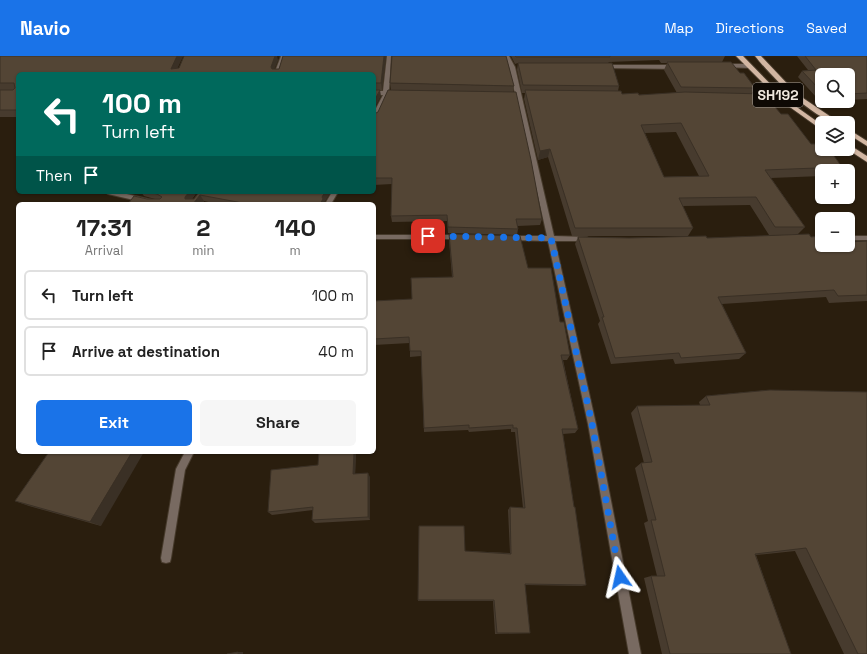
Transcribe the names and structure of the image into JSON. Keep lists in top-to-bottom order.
{
  "streets": {
    "main road": ["SH192"]
  },
  "page": {
    "header": "Navio",
    "nav": ["Map", "Directions", "Saved"],
    "map_buttons": ["+", "−"],
    "turn": ["100 m", "Turn left"],
    "then": "Then",
    "eta": [
      "17:31",
      "Arrival",
      "2",
      "min",
      "140",
      "m"
    ],
    "list": [
      {
        "name": "Turn left",
        "value": "100 m"
      },
      {
        "name": "Arrive at destination",
        "value": "40 m"
      }
    ],
    "buttons": ["Exit", "Share"]
  }
}
